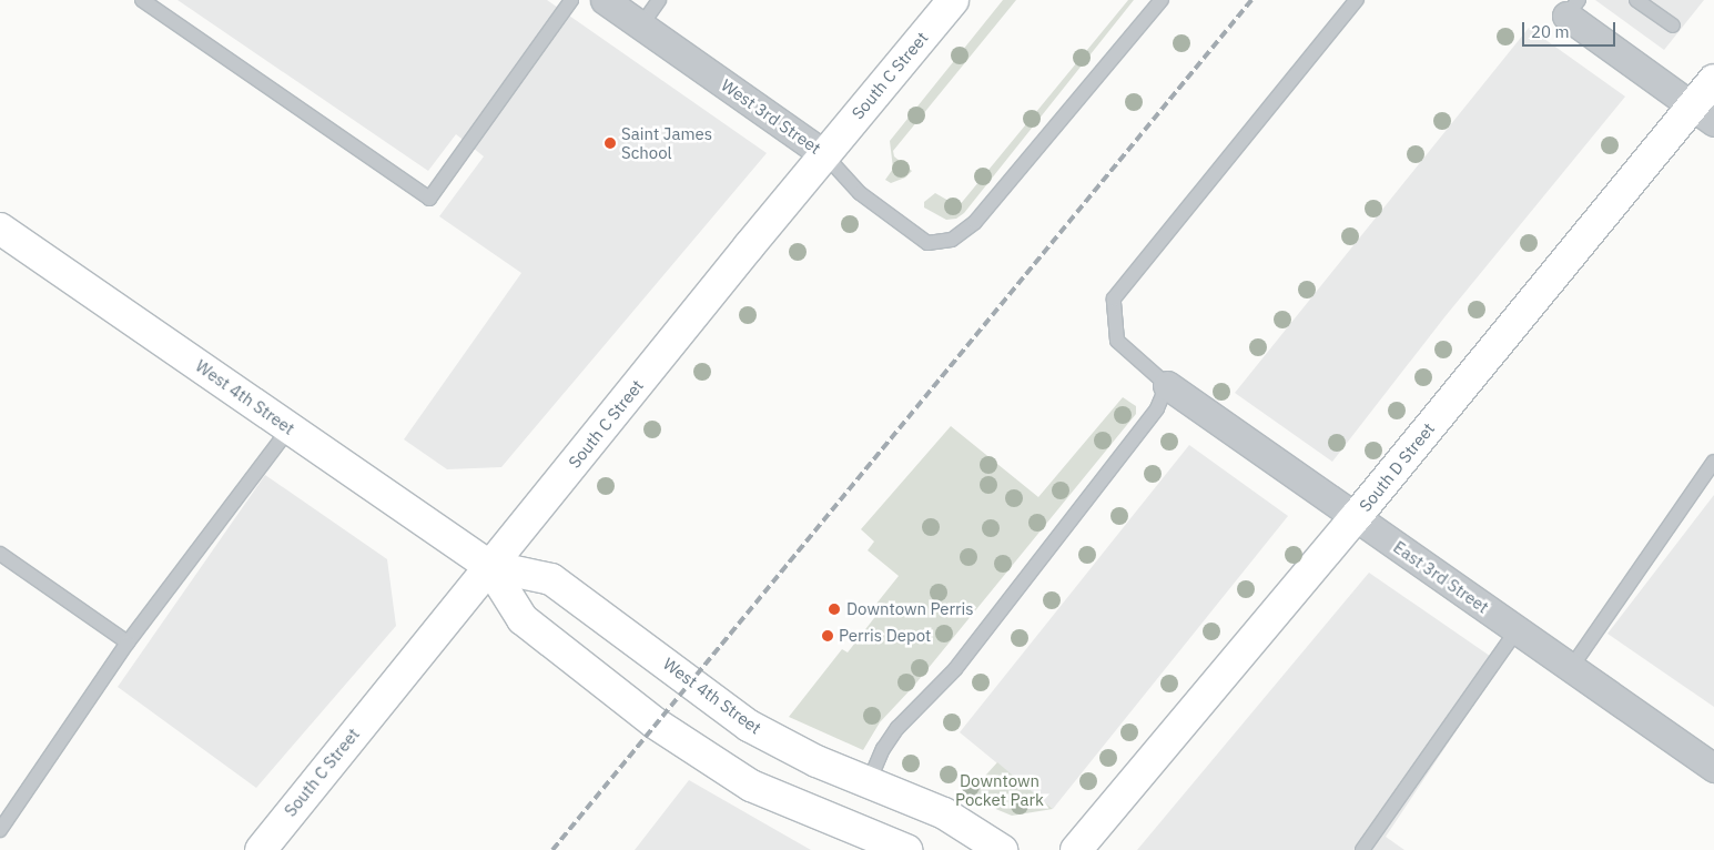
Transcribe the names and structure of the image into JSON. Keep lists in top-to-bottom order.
{
  "streets": {
    "main road": ["South C Street", "West 4th Street", "South D Street"],
    "street": ["West 3rd Street", "East 3rd Street"]
  },
  "crossings": [
    ["South C Street", "West 3rd Street"],
    ["South C Street", "West 4th Street"],
    ["South D Street", "East 3rd Street"]
  ],
  "parks": ["Downtown Pocket Park"],
  "places": ["Saint James School", "Downtown Perris", "Perris Depot"],
  "scale_bar": "20 m"
}
